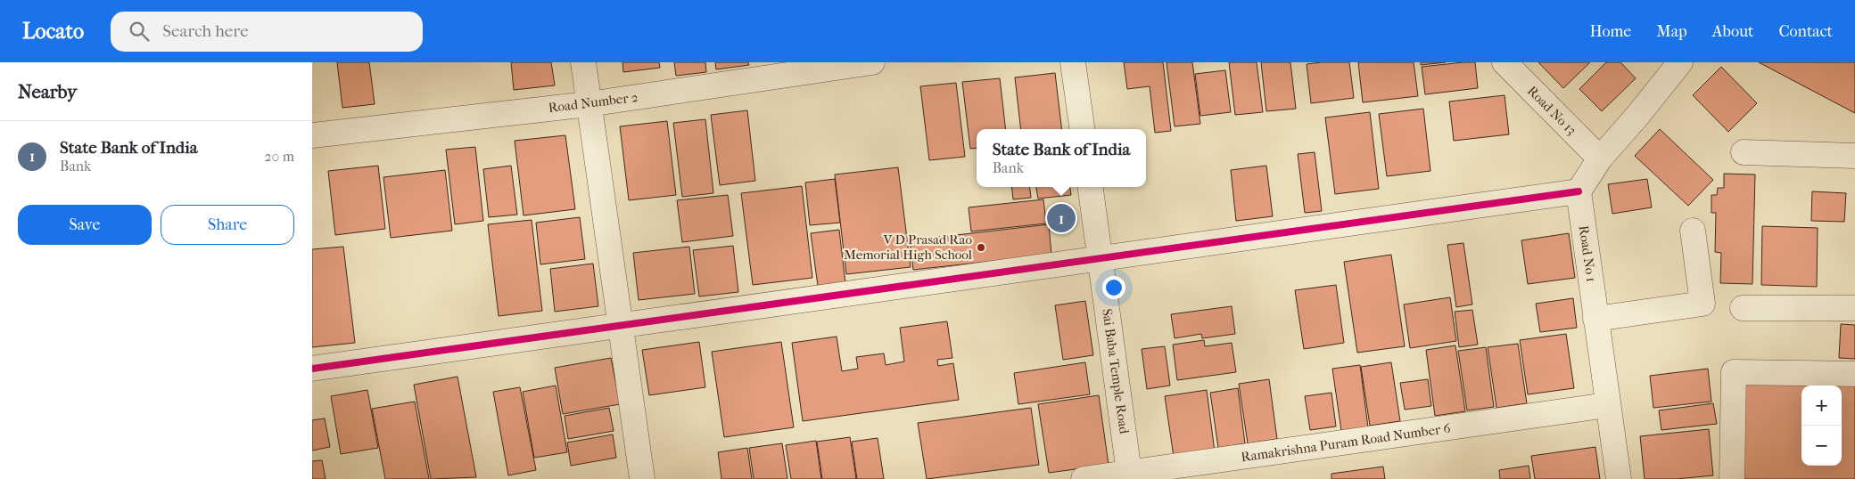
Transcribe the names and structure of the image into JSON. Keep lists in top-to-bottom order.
{
  "streets": {
    "street": [
      "Road Number 2",
      "Road No 13",
      "Road No 1",
      "Sai Baba Temple Road",
      "Ramakrishna Puram Road Number 6"
    ]
  },
  "crossings": [
    ["Road No 1", "Ramakrishna Puram Road Number 6"],
    ["Sai Baba Temple Road", "Ramakrishna Puram Road Number 6"]
  ],
  "places": ["V D Prasad Rao Memorial High School"],
  "page": {
    "header": "Locato",
    "search": "Search here",
    "nav": [
      "Home",
      "Map",
      "About",
      "Contact"
    ],
    "heading": "Nearby",
    "list": [
      {
        "mark": "1",
        "name": "State Bank of India",
        "note": "Bank",
        "value": "20 m"
      }
    ],
    "popup": ["State Bank of India", "Bank"],
    "buttons": ["Save", "Share"],
    "pins": "1",
    "map_buttons": ["+", "−"]
  }
}
